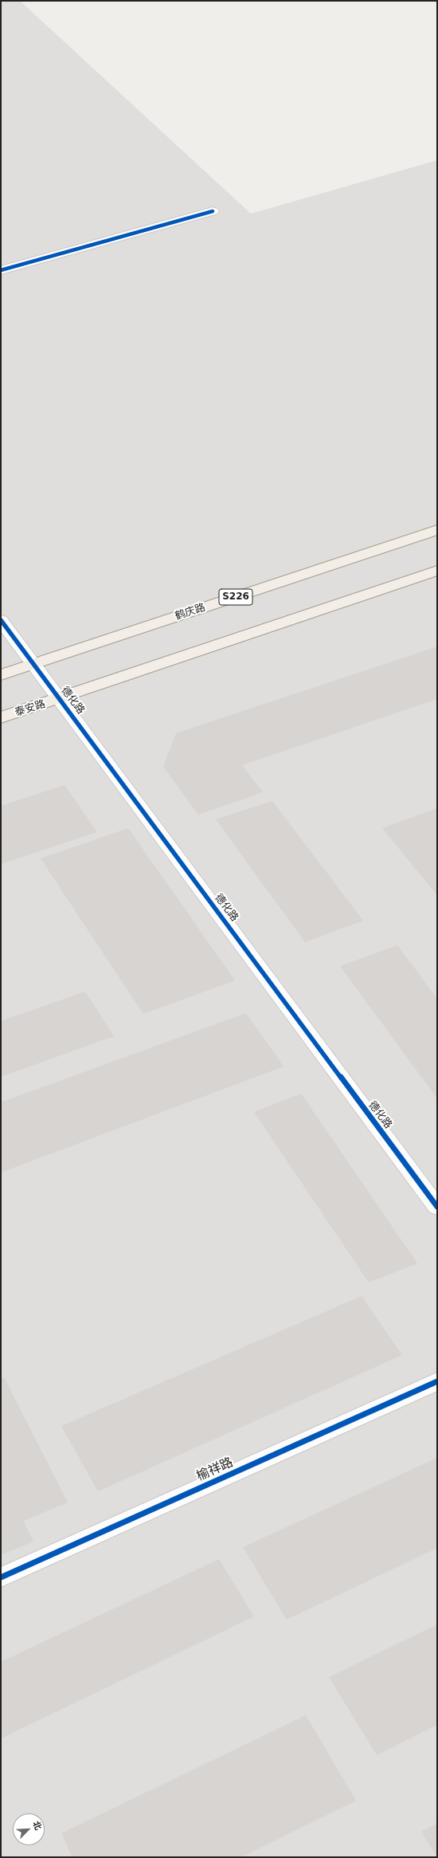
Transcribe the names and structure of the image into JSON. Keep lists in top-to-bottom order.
{
  "streets": {
    "main road": ["S226", "鹤庆路", "泰安路"],
    "street": ["德化路", "榆祥路"]
  },
  "crossings": [
    ["S226", "鹤庆路"],
    ["S226", "德化路"],
    ["鹤庆路", "德化路"],
    ["德化路", "泰安路"]
  ],
  "north": "top right"
}
